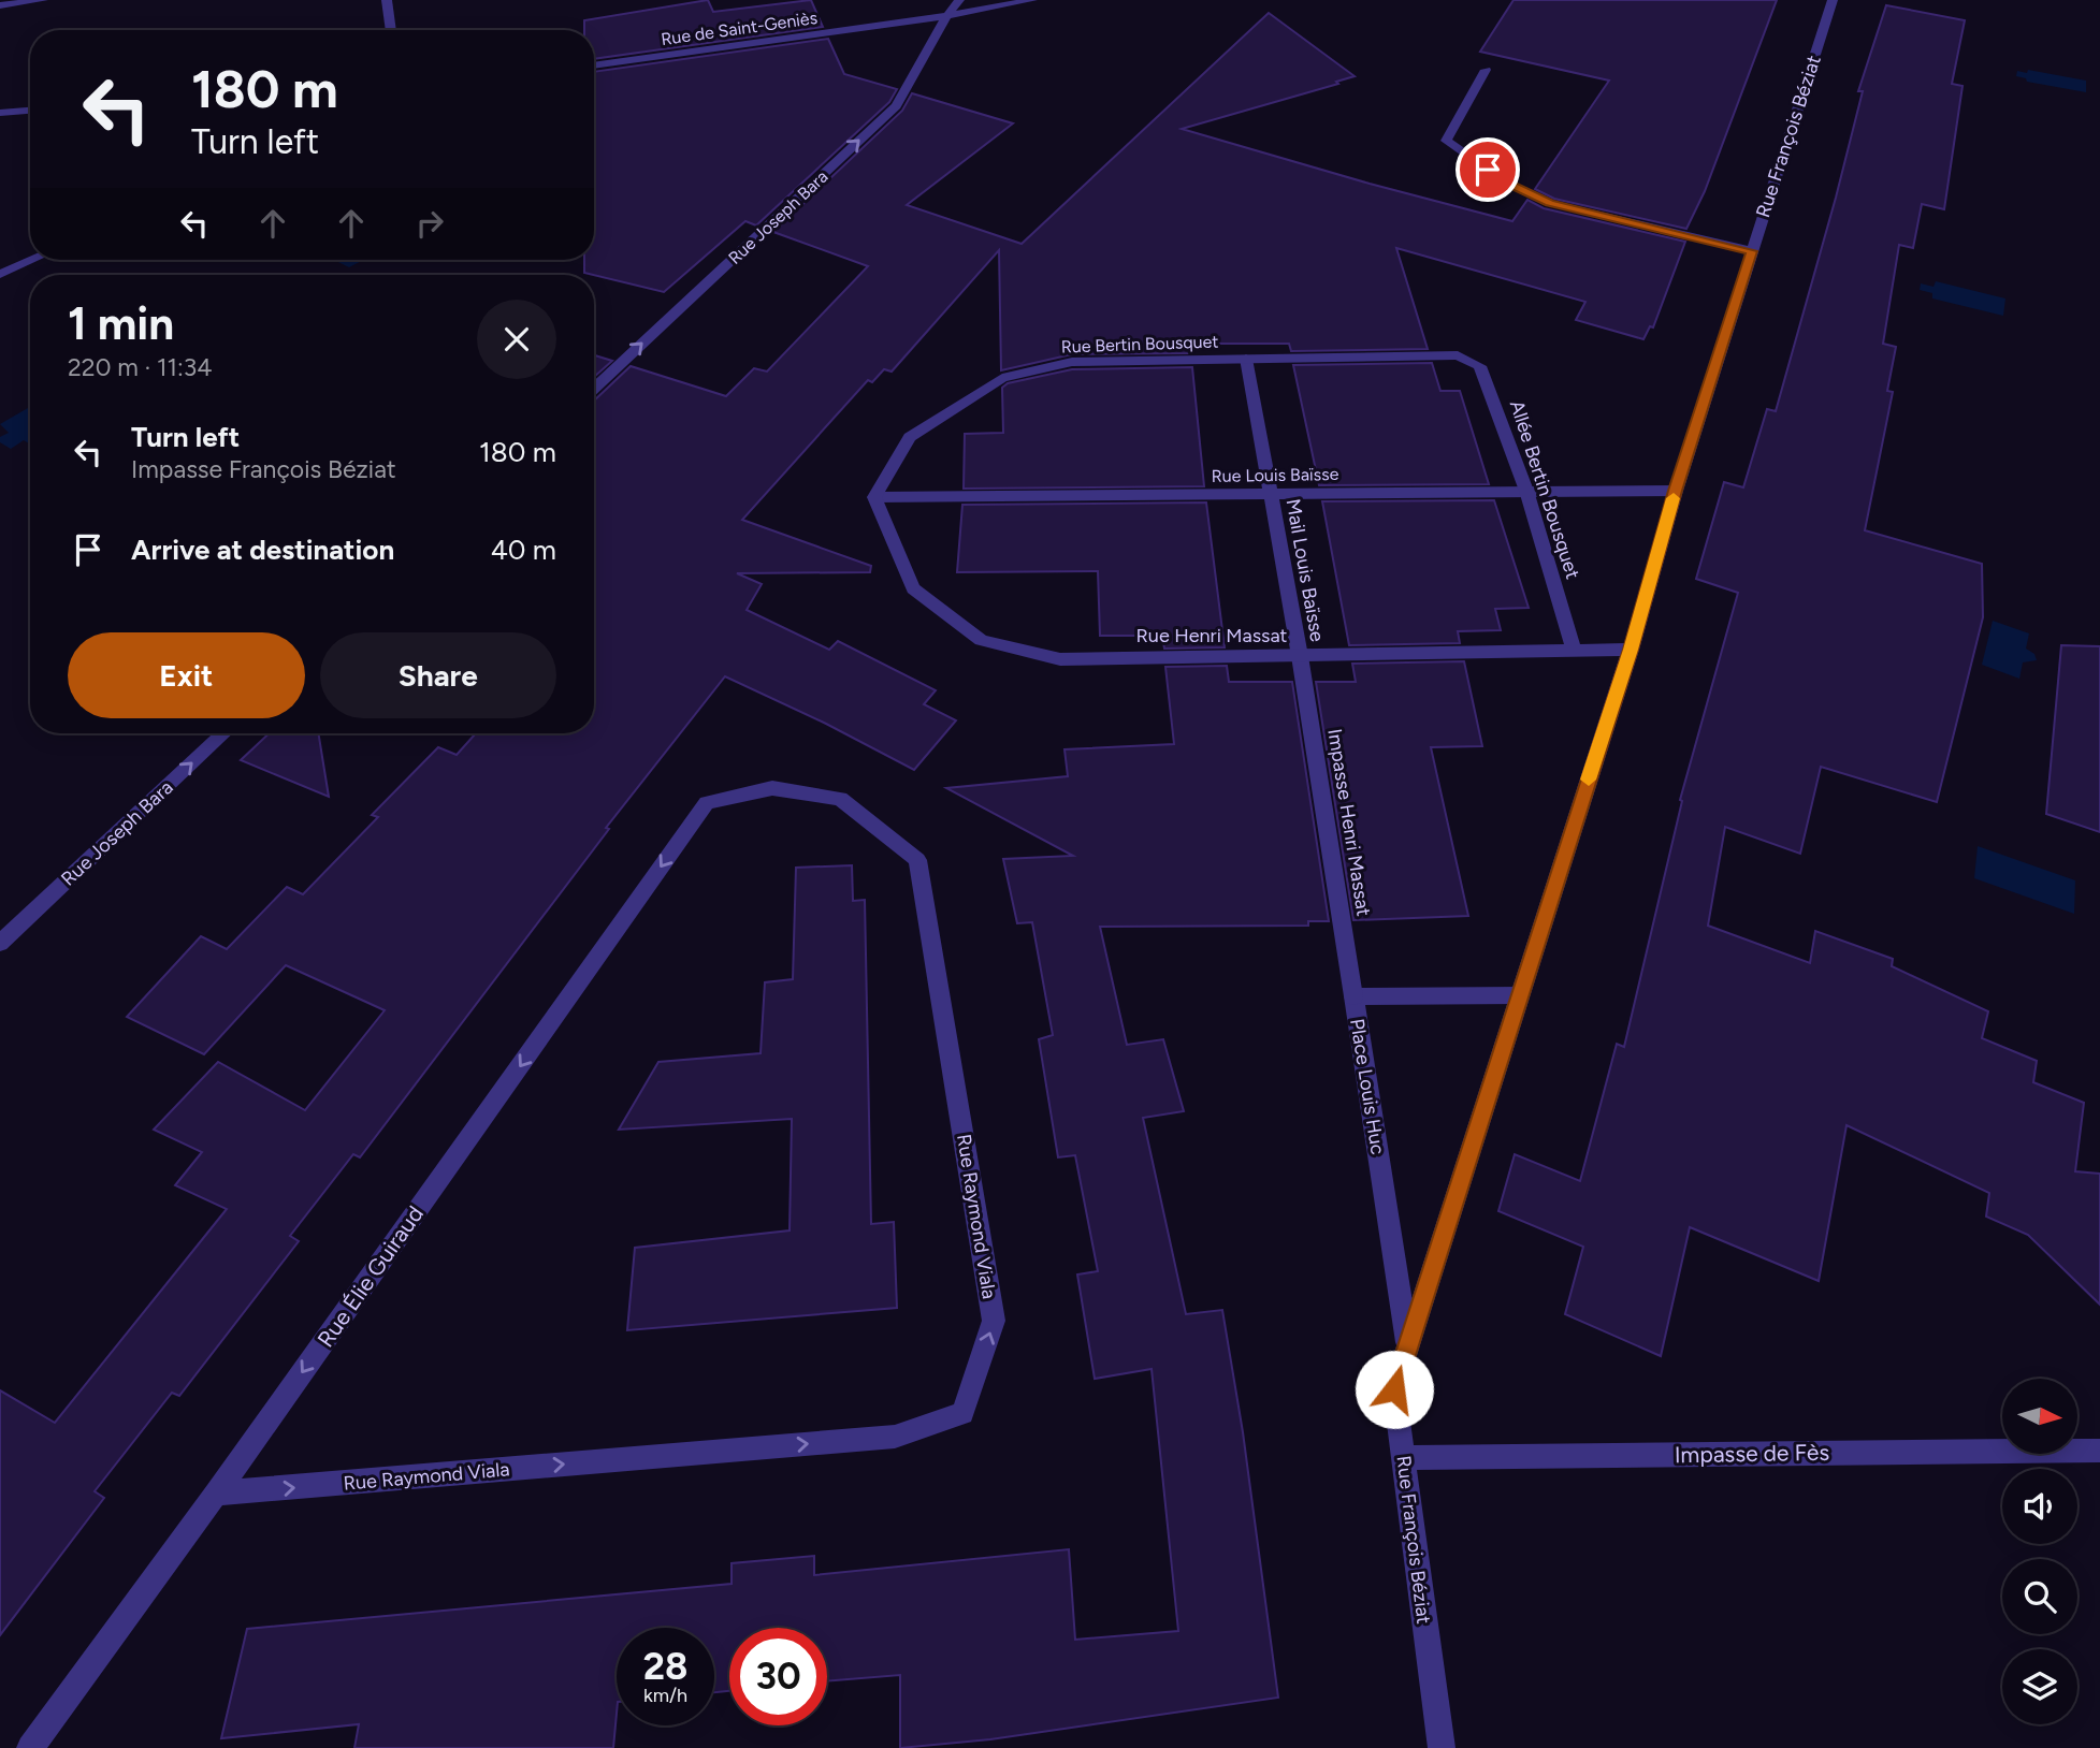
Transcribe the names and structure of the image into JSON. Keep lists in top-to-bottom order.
{
  "streets": {
    "street": [
      "Rue de Saint-Geniès",
      "Rue François Béziat",
      "Rue Joseph Bara",
      "Rue Bertin Bousquet",
      "Rue Louis Baïsse",
      "Allée Bertin Bousquet",
      "Mail Louis Baïsse",
      "Rue Henri Massat",
      "Impasse Henri Massat",
      "Place Louis Huc",
      "Rue Raymond Viala",
      "Rue Élie Guiraud",
      "Impasse de Fès"
    ]
  },
  "crossings": [
    ["Rue de Saint-Geniès", "Rue Joseph Bara"],
    ["Rue François Béziat", "Rue Louis Baïsse"],
    ["Rue François Béziat", "Rue Henri Massat"],
    ["Rue François Béziat", "Place Louis Huc"],
    ["Rue François Béziat", "Impasse de Fès"],
    ["Rue Bertin Bousquet", "Rue Louis Baïsse"],
    ["Rue Bertin Bousquet", "Allée Bertin Bousquet"],
    ["Rue Bertin Bousquet", "Mail Louis Baïsse"],
    ["Rue Bertin Bousquet", "Rue Henri Massat"],
    ["Rue Louis Baïsse", "Allée Bertin Bousquet"],
    ["Rue Louis Baïsse", "Mail Louis Baïsse"],
    ["Rue Louis Baïsse", "Rue Henri Massat"],
    ["Allée Bertin Bousquet", "Rue Henri Massat"],
    ["Mail Louis Baïsse", "Rue Henri Massat"],
    ["Mail Louis Baïsse", "Impasse Henri Massat"],
    ["Rue Henri Massat", "Impasse Henri Massat"],
    ["Impasse Henri Massat", "Place Louis Huc"],
    ["Rue Raymond Viala", "Rue Élie Guiraud"]
  ],
  "one_way": ["Rue Joseph Bara", "Rue Élie Guiraud"],
  "north": "right",
  "page": {
    "turn": ["180 m", "Turn left"],
    "heading": ["1 min", "220 m · 11:34"],
    "list": [
      {
        "name": "Turn left",
        "note": "Impasse François Béziat",
        "value": "180 m"
      },
      {
        "name": "Arrive at destination",
        "value": "40 m"
      }
    ],
    "buttons": ["Exit", "Share"],
    "speed": "28 km/h",
    "limit": "30"
  }
}
